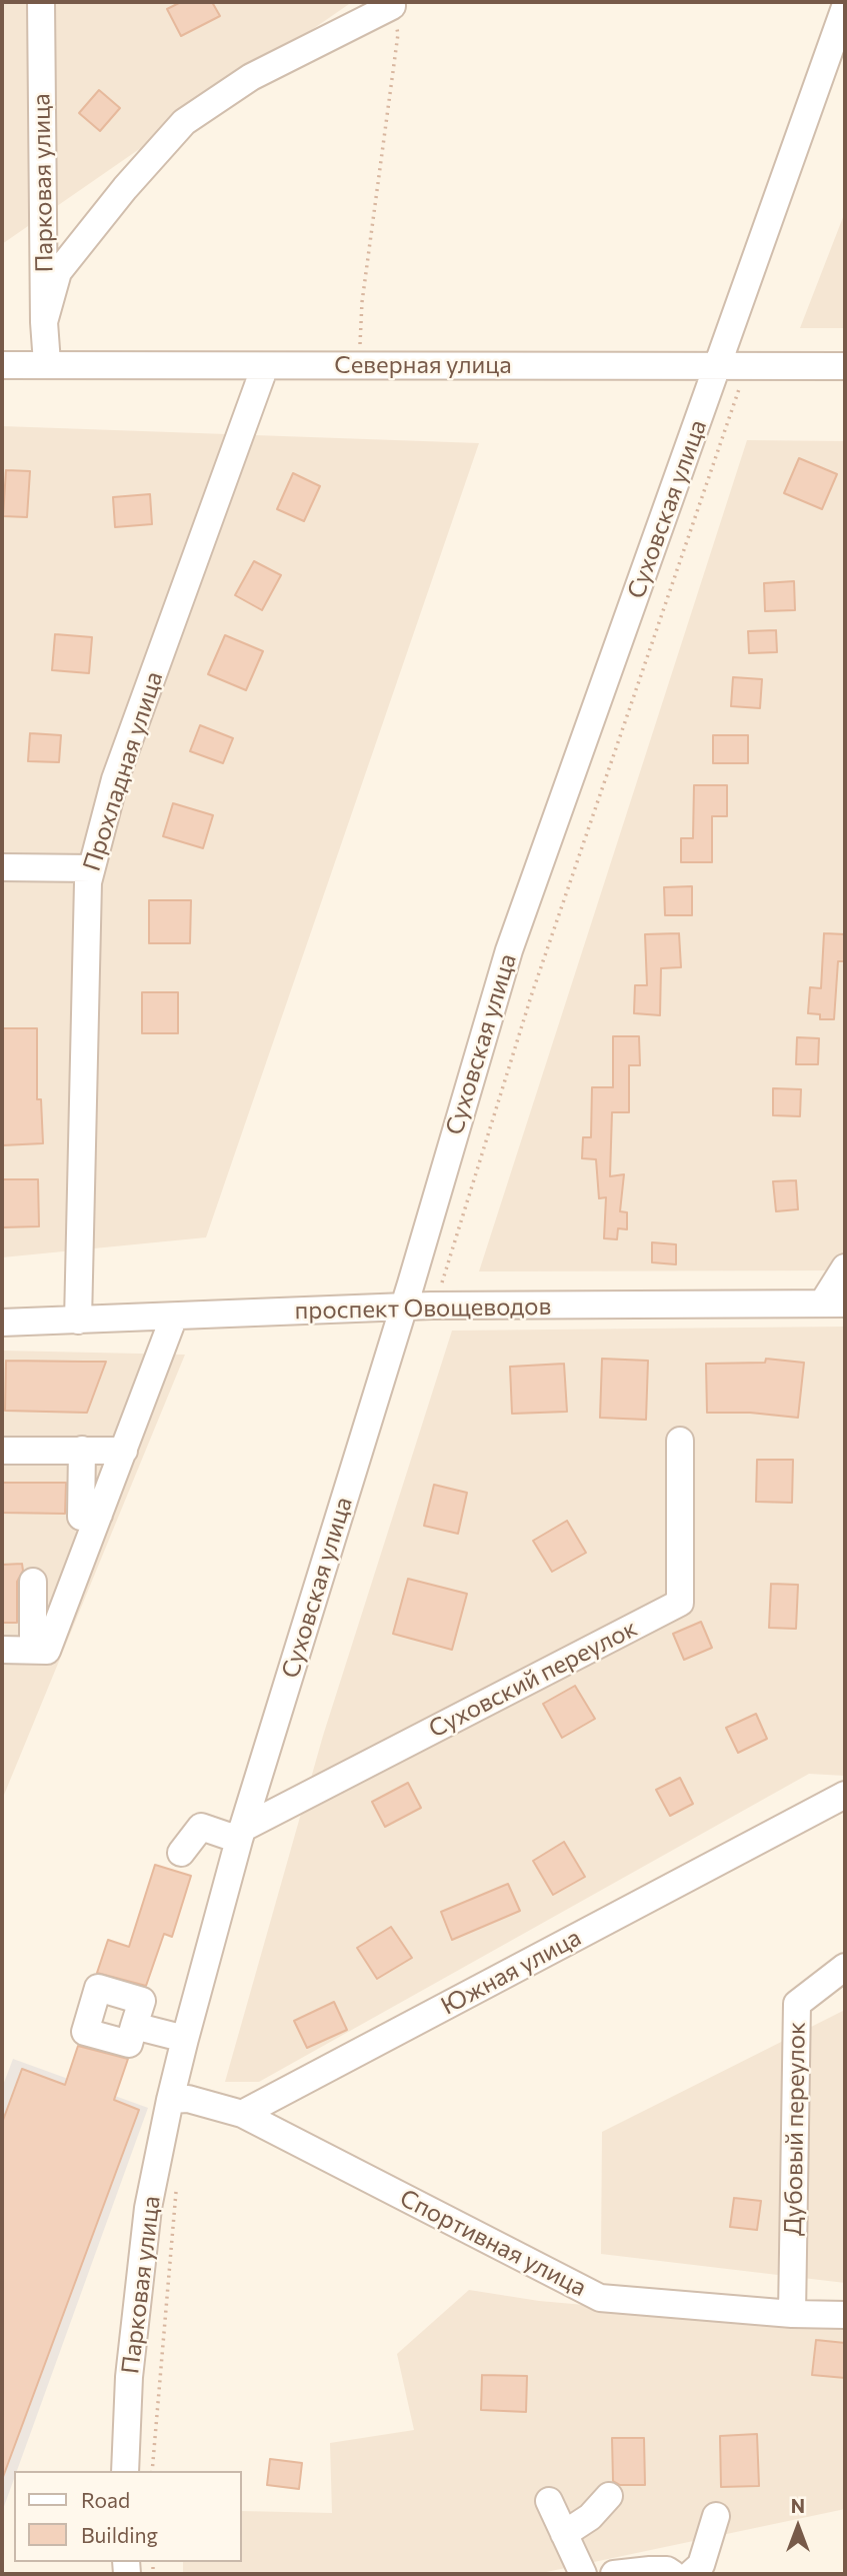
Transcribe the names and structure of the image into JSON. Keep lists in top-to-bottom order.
{
  "streets": {
    "street": [
      "Парковая улица",
      "Северная улица",
      "Суховская улица",
      "Прохладная улица",
      "проспект Овощеводов",
      "Суховский переулок",
      "Южная улица",
      "Дубовый переулок",
      "Спортивная улица"
    ]
  },
  "crossings": [
    ["Парковая улица", "Северная улица"],
    ["Парковая улица", "Суховская улица"],
    ["Северная улица", "Суховская улица"],
    ["Северная улица", "Прохладная улица"],
    ["Суховская улица", "проспект Овощеводов"],
    ["Суховская улица", "Суховский переулок"],
    ["Прохладная улица", "проспект Овощеводов"],
    ["Южная улица", "Спортивная улица"],
    ["Дубовый переулок", "Спортивная улица"]
  ],
  "legend": ["Road", "Building"],
  "north": "top"
}
